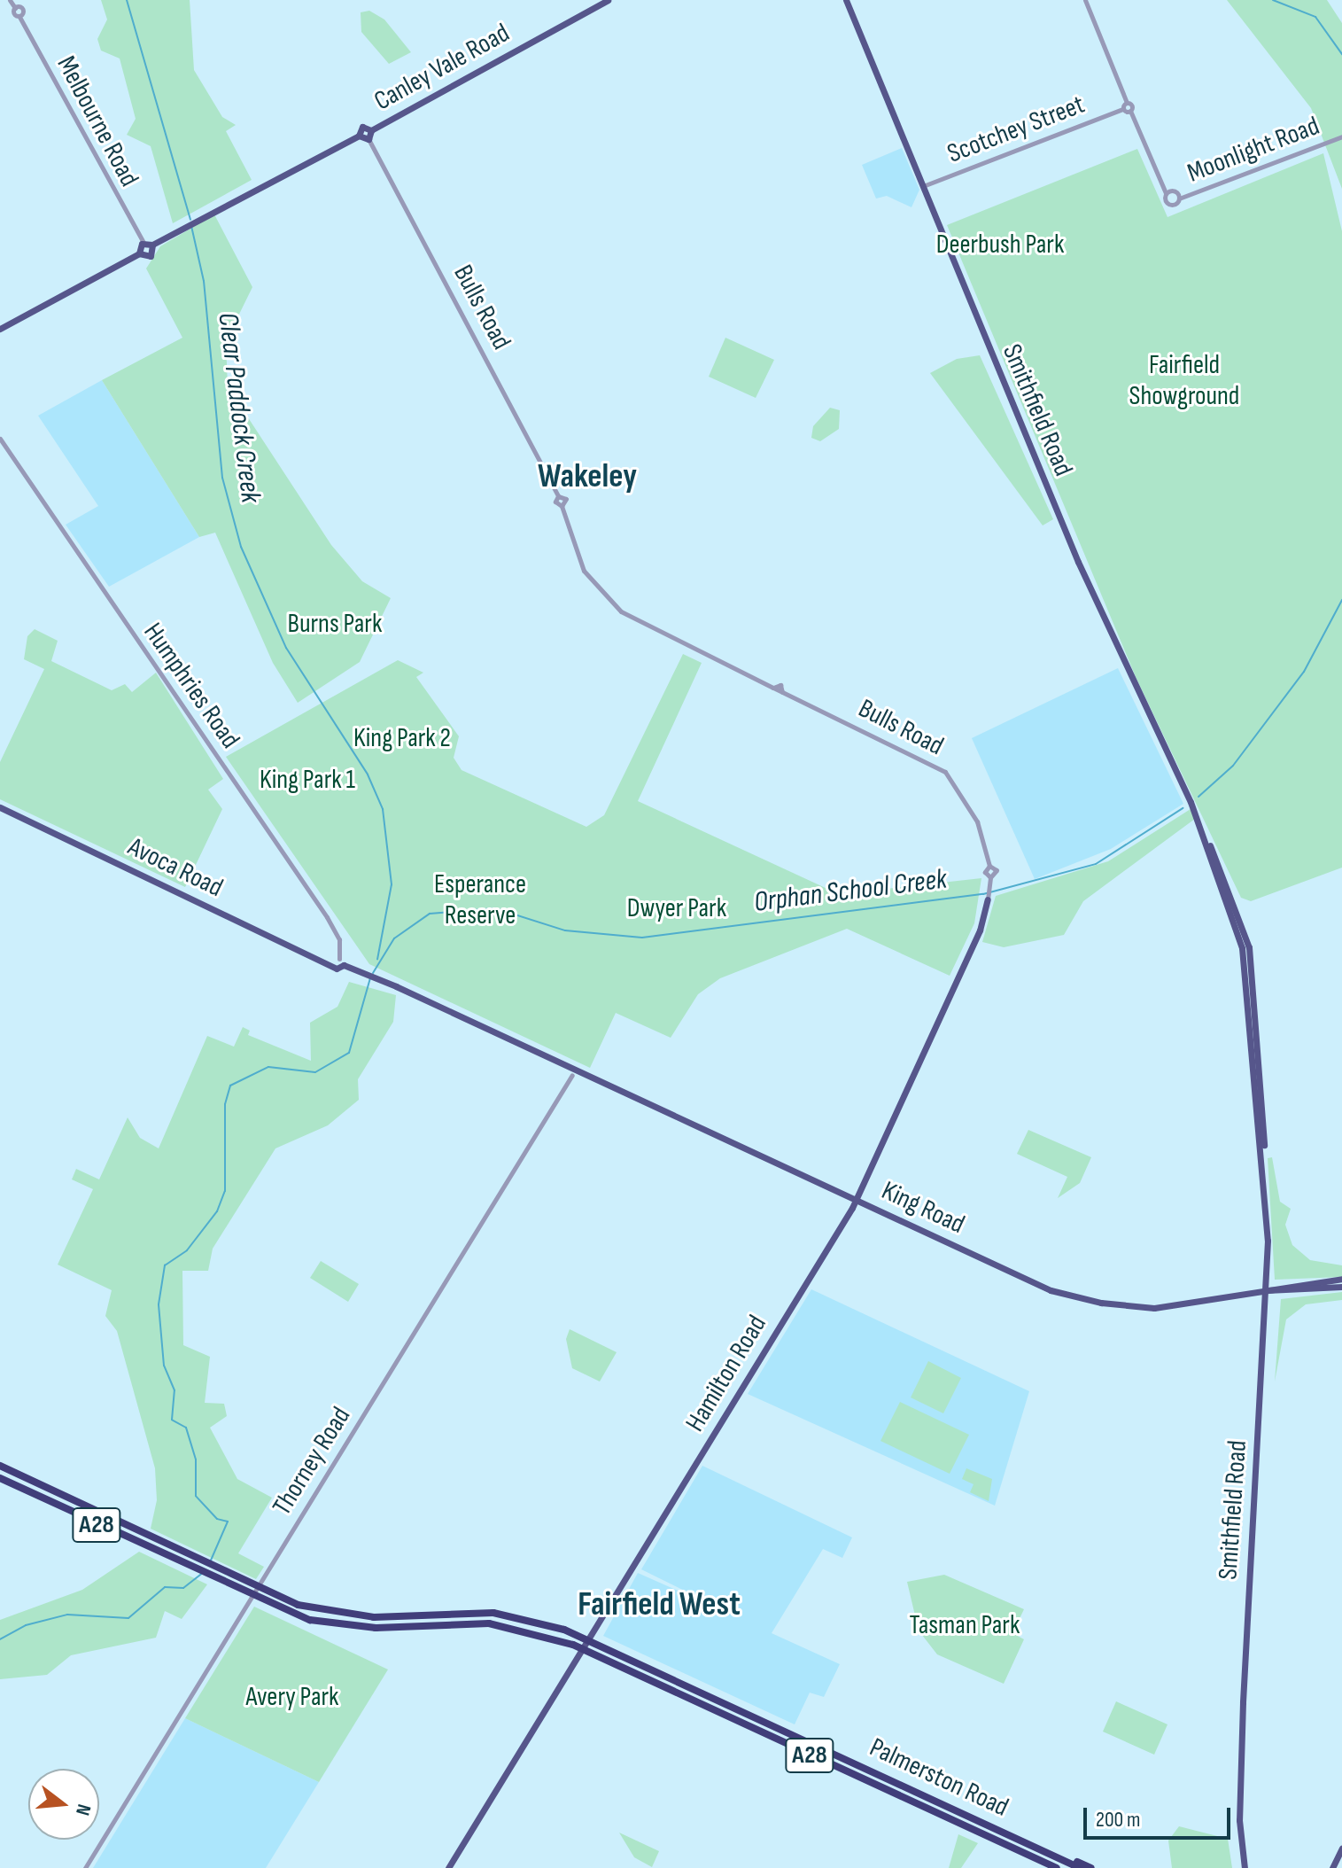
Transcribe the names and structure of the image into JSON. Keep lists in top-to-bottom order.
{
  "streets": {
    "highway": ["A28", "Palmerston Road"],
    "main road": [
      "Canley Vale Road",
      "Smithfield Road",
      "Avoca Road",
      "King Road",
      "Hamilton Road"
    ],
    "street": [
      "Melbourne Road",
      "Scotchey Street",
      "Moonlight Road",
      "Bulls Road",
      "Humphries Road",
      "Thorney Road"
    ]
  },
  "crossings": [
    ["Scotchey Street", "Smithfield Road"],
    ["Bulls Road", "Hamilton Road"],
    ["Smithfield Road", "King Road"],
    ["Humphries Road", "Avoca Road"],
    ["Avoca Road", "King Road"],
    ["King Road", "Hamilton Road"],
    ["King Road", "Thorney Road"],
    ["Hamilton Road", "A28"],
    ["Hamilton Road", "Palmerston Road"],
    ["Thorney Road", "A28"],
    ["A28", "Palmerston Road"]
  ],
  "districts": ["Wakeley", "Fairfield West"],
  "water": ["Clear Paddock Creek", "Orphan School Creek"],
  "parks": [
    "Deerbush Park",
    "Fairfield Showground",
    "Burns Park",
    "King Park 2",
    "King Park 1",
    "Esperance Reserve",
    "Dwyer Park",
    "Tasman Park",
    "Avery Park"
  ],
  "scale_bar": "200 m",
  "north": "right"
}
